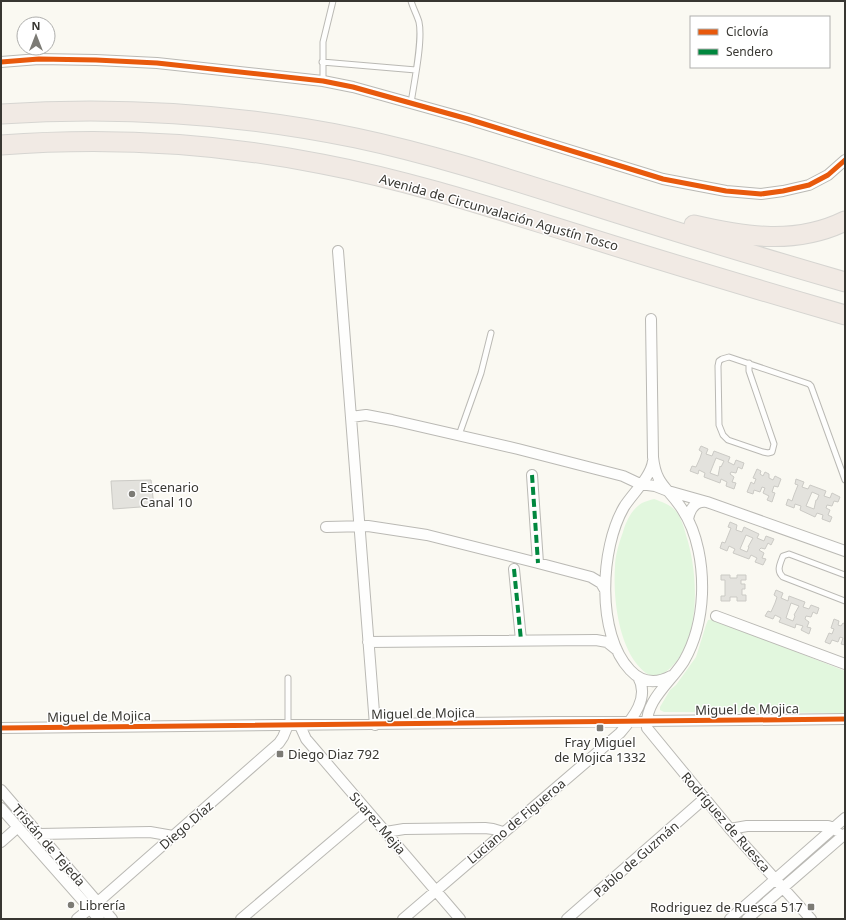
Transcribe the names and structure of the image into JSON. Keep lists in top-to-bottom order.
{
  "streets": {
    "highway": ["Avenida de Circunvalación Agustín Tosco"],
    "street": [
      "Miguel de Mojica",
      "Luciano de Figueroa",
      "Rodríguez de Ruesca",
      "Suarez Mejia",
      "Diego Díaz",
      "Tristán de Tejeda",
      "Pablo de Guzmán"
    ]
  },
  "crossings": [
    ["Miguel de Mojica", "Luciano de Figueroa"],
    ["Miguel de Mojica", "Rodríguez de Ruesca"],
    ["Miguel de Mojica", "Suarez Mejia"],
    ["Miguel de Mojica", "Diego Díaz"],
    ["Luciano de Figueroa", "Suarez Mejia"],
    ["Rodríguez de Ruesca", "Pablo de Guzmán"],
    ["Diego Díaz", "Tristán de Tejeda"]
  ],
  "places": {
    "other": ["Escenario Canal 10", "Librería"],
    "transit": ["Fray Miguel de Mojica 1332", "Diego Diaz 792", "Rodriguez de Ruesca 517"]
  },
  "legend": ["Ciclovía", "Sendero"],
  "north": "top"
}
